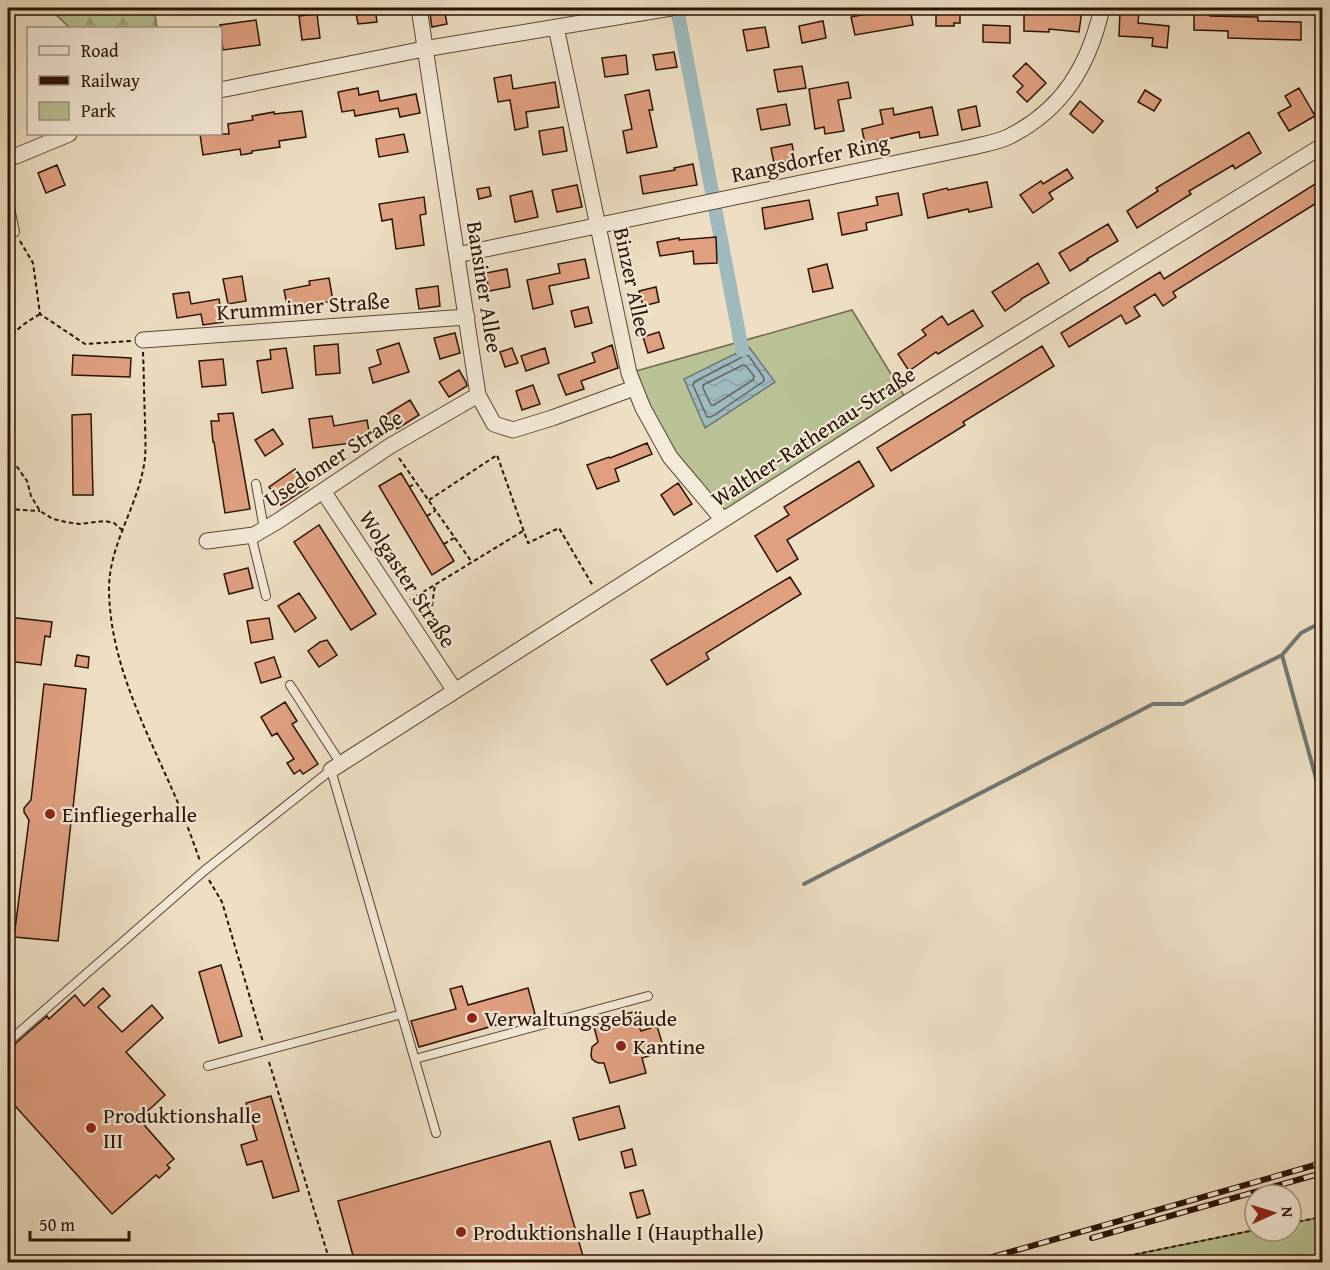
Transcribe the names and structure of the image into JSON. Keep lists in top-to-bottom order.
{
  "streets": {
    "street": [
      "Rangsdorfer Ring",
      "Binzer Allee",
      "Bansiner Allee",
      "Krumminer Straße",
      "Walther-Rathenau-Straße",
      "Usedomer Straße",
      "Wolgaster Straße"
    ]
  },
  "crossings": [
    ["Rangsdorfer Ring", "Binzer Allee"],
    ["Rangsdorfer Ring", "Bansiner Allee"],
    ["Binzer Allee", "Bansiner Allee"],
    ["Binzer Allee", "Walther-Rathenau-Straße"],
    ["Bansiner Allee", "Krumminer Straße"],
    ["Bansiner Allee", "Usedomer Straße"],
    ["Walther-Rathenau-Straße", "Wolgaster Straße"],
    ["Usedomer Straße", "Wolgaster Straße"]
  ],
  "places": [
    "Einfliegerhalle",
    "Verwaltungsgebäude",
    "Kantine",
    "Produktionshalle III",
    "Produktionshalle I (Haupthalle)"
  ],
  "legend": ["Road", "Railway", "Park"],
  "scale_bar": "50 m",
  "north": "right"
}
